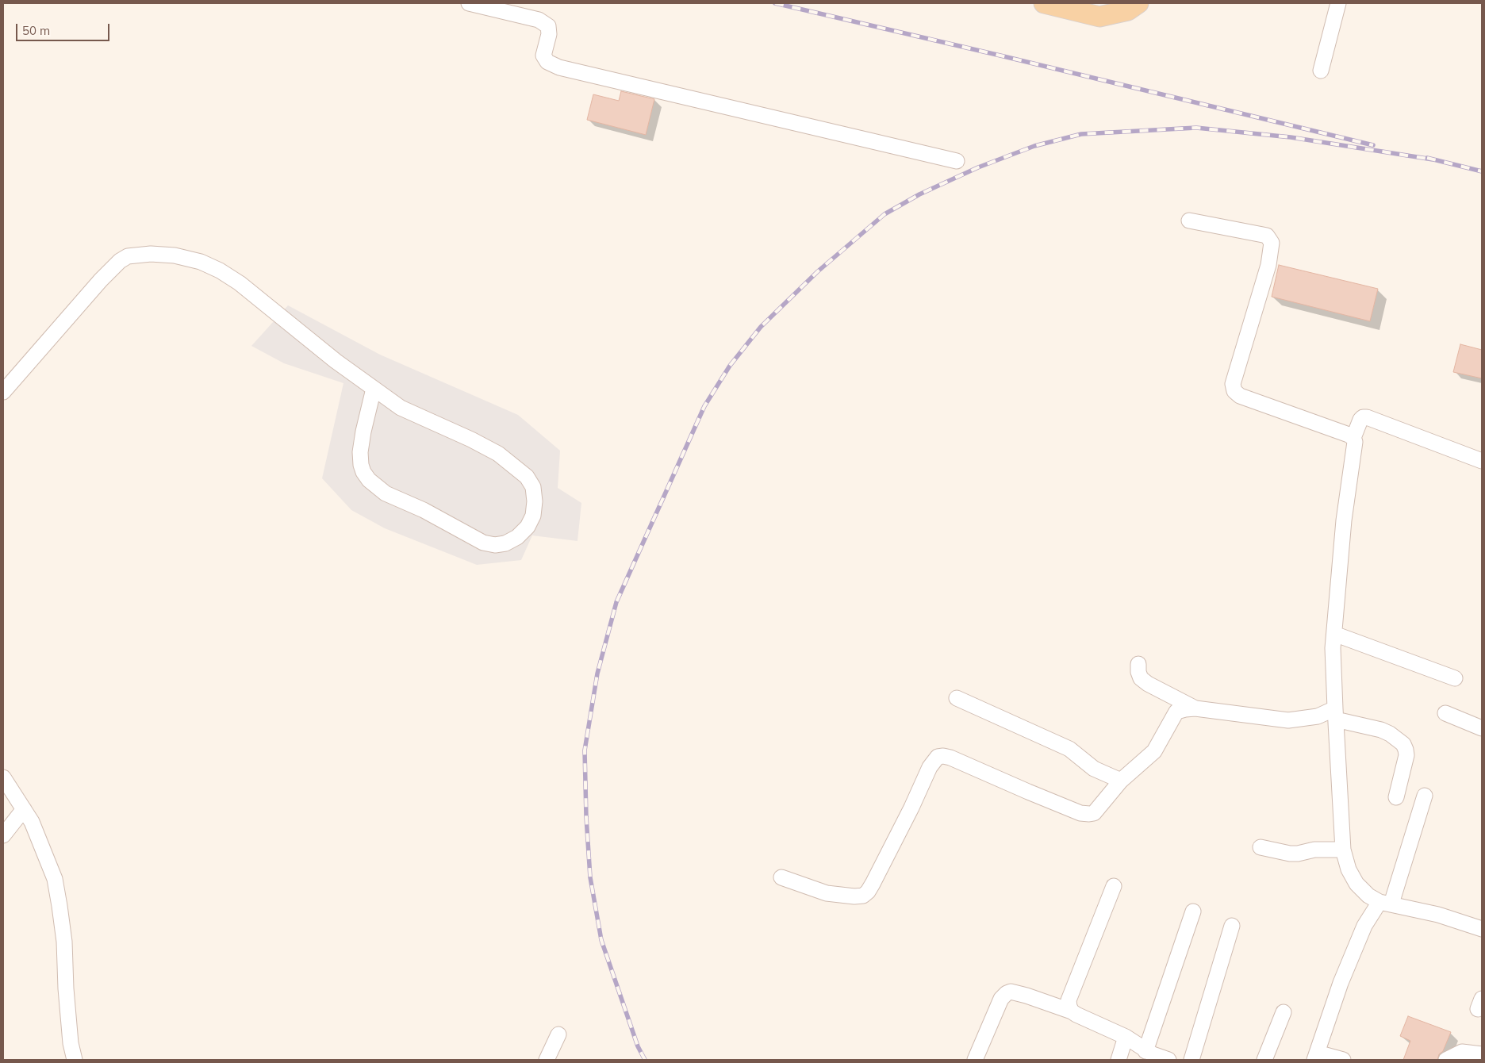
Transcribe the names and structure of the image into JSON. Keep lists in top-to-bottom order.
{
  "scale_bar": "50 m"
}
